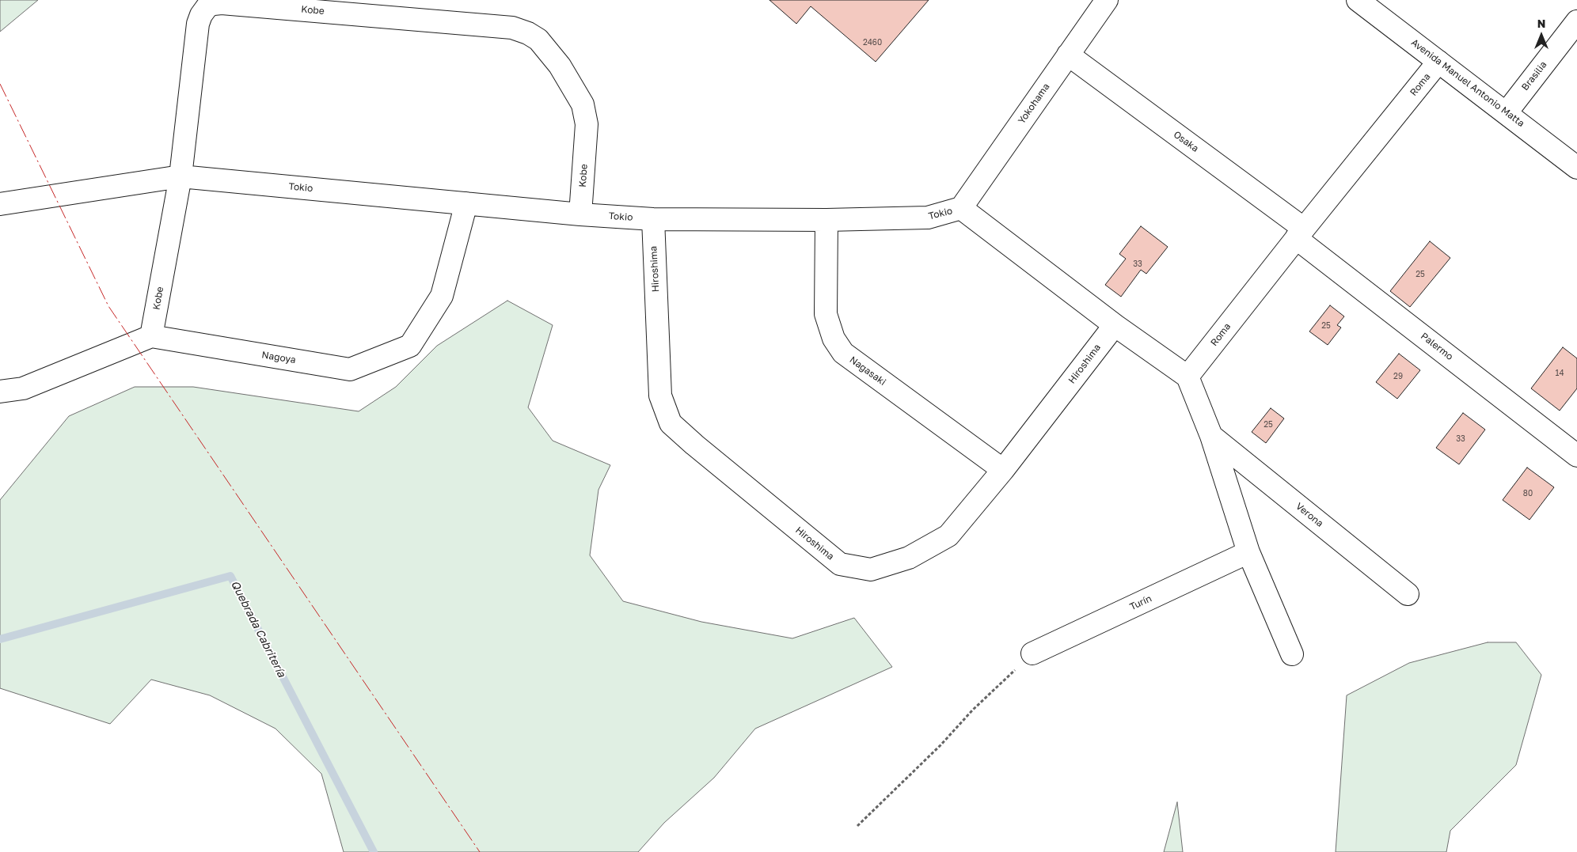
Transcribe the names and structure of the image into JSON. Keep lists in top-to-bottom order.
{
  "streets": {
    "street": [
      "Kobe",
      "Brasilia",
      "Avenida Manuel Antonio Matta",
      "Roma",
      "Yokohama",
      "Osaka",
      "Tokio",
      "Hiroshima",
      "Palermo",
      "Nagoya",
      "Nagasaki",
      "Verona",
      "Turín"
    ]
  },
  "crossings": [
    ["Kobe", "Tokio"],
    ["Kobe", "Nagoya"],
    ["Brasilia", "Avenida Manuel Antonio Matta"],
    ["Avenida Manuel Antonio Matta", "Roma"],
    ["Roma", "Osaka"],
    ["Roma", "Tokio"],
    ["Roma", "Palermo"],
    ["Yokohama", "Osaka"],
    ["Yokohama", "Tokio"],
    ["Osaka", "Palermo"],
    ["Tokio", "Hiroshima"],
    ["Tokio", "Nagoya"],
    ["Tokio", "Nagasaki"],
    ["Hiroshima", "Nagasaki"]
  ],
  "water": ["Quebrada Cabritería"],
  "house_numbers": [
    "2460",
    "33",
    "25",
    "25",
    "14",
    "29",
    "25",
    "33",
    "80"
  ],
  "north": "top"
}
